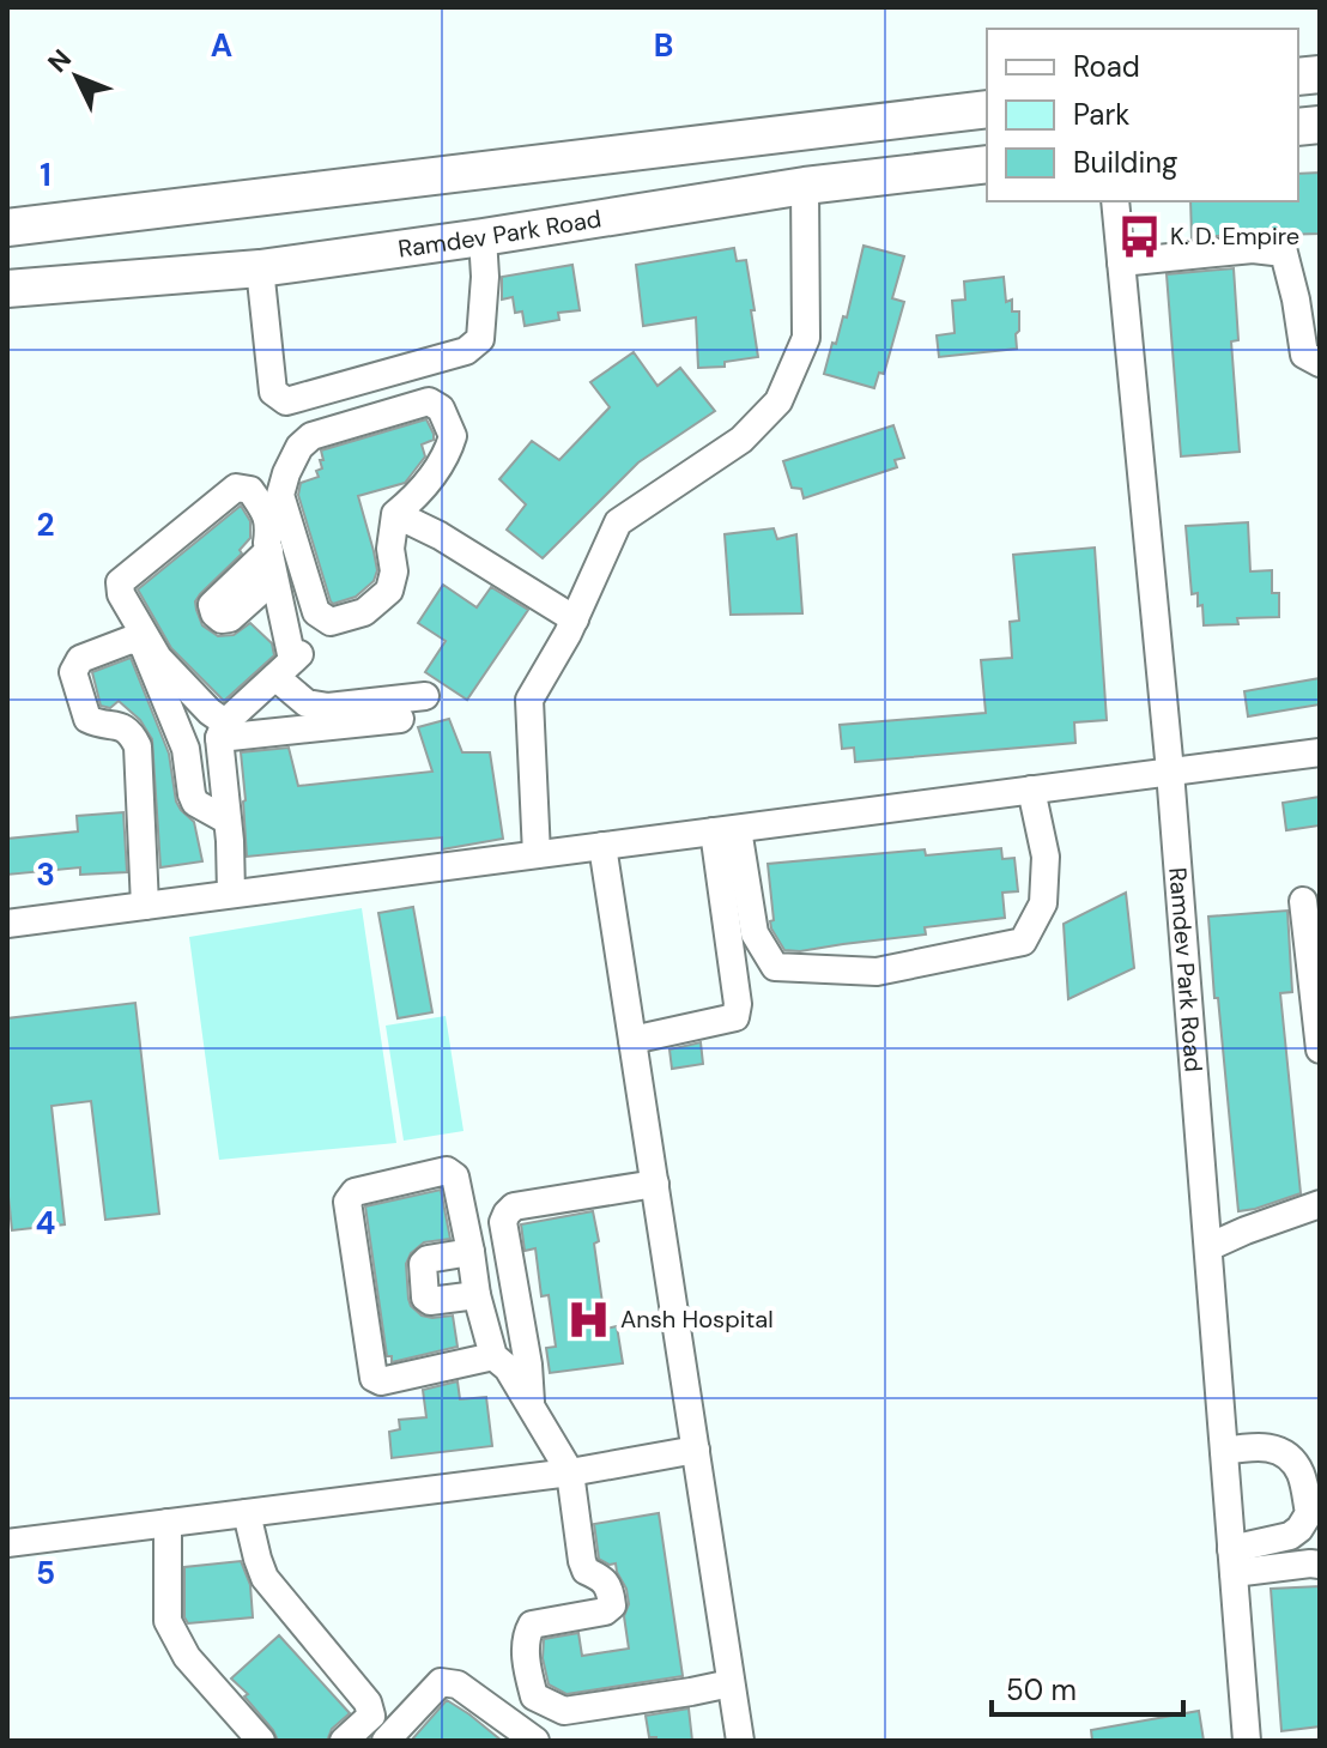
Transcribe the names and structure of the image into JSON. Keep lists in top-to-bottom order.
{
  "streets": {
    "main road": ["Ramdev Park Road"]
  },
  "places": {
    "bus stop": ["K. D. Empire"],
    "hospital": ["Ansh Hospital"]
  },
  "legend": ["Road", "Park", "Building"],
  "scale_bar": "50 m",
  "north": "top left",
  "grid": {
    "columns": ["A", "B"],
    "rows": [
      "1",
      "2",
      "3",
      "4",
      "5"
    ]
  }
}
